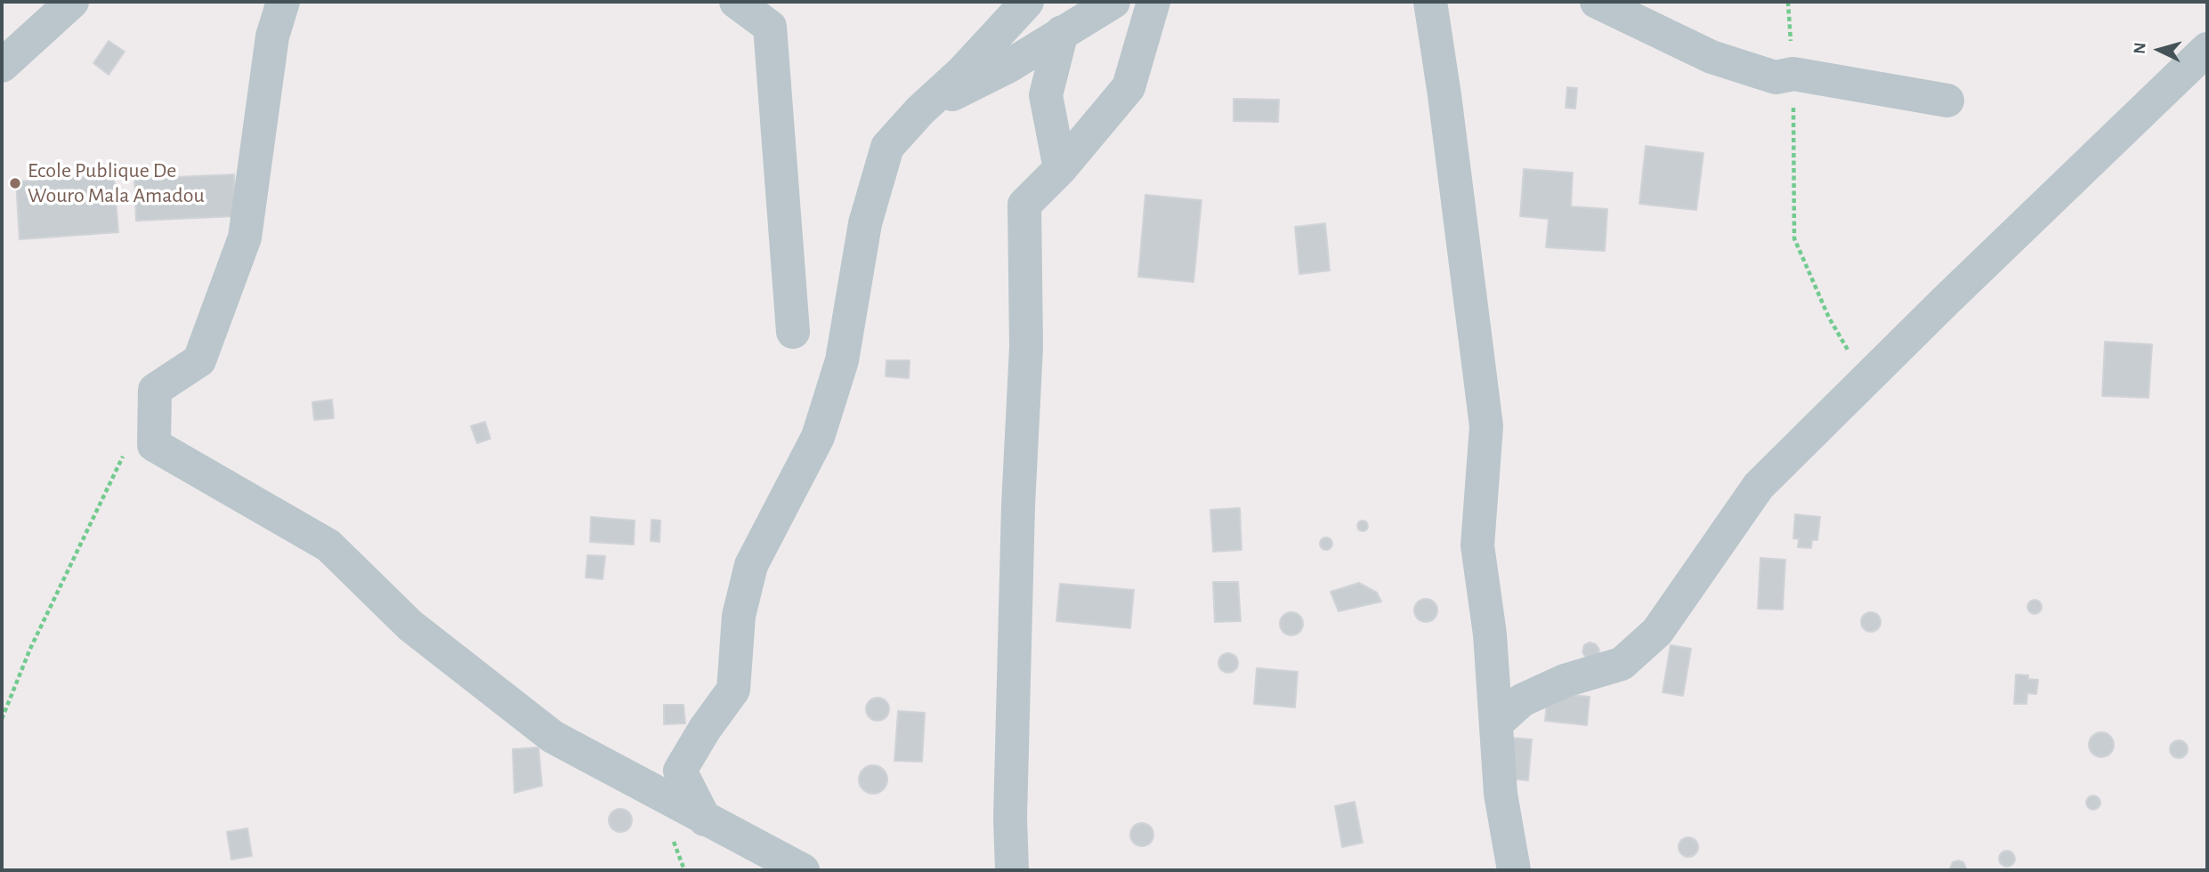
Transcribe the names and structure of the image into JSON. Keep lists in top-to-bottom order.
{
  "places": ["Ecole Publique De Wouro Mala Amadou"],
  "north": "left"
}
